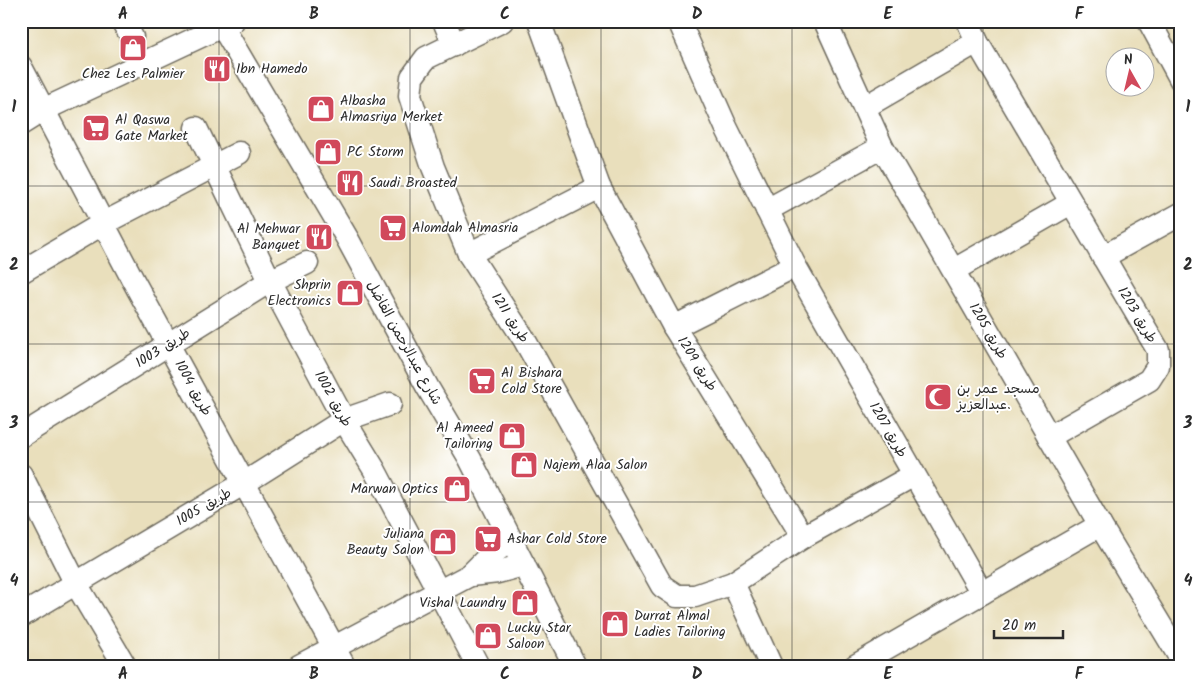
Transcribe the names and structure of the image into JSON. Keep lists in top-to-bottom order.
{
  "streets": {
    "street": [
      "طريق 1203",
      "طريق 1211",
      "طريق 1205",
      "شارع عبدالرحمن الفاضل",
      "طريق 1003",
      "طريق 1209",
      "طريق 1004",
      "طريق 1002",
      "طريق 1207",
      "طريق 1005"
    ]
  },
  "crossings": [
    ["طريق 1203", "طريق 1205"],
    ["طريق 1211", "طريق 1209"],
    ["طريق 1211", "طريق 1207"],
    ["طريق 1003", "طريق 1004"],
    ["طريق 1003", "طريق 1002"],
    ["طريق 1004", "طريق 1005"],
    ["طريق 1002", "طريق 1005"]
  ],
  "places": {
    "shop": [
      "Chez Les Palmier",
      "Albasha Almasriya Merket",
      "PC Storm",
      "Shprin Electronics",
      "Al Ameed Tailoring",
      "Najem Alaa Salon",
      "Marwan Optics",
      "Juliana Beauty Salon",
      "Vishal Laundry",
      "Durrat Almal Ladies Tailoring",
      "Lucky Star Saloon"
    ],
    "restaurant": ["Ibn Hamedo", "Saudi Broasted", "Al Mehwar Banquet"],
    "supermarket": [
      "Al Qaswa Gate Market",
      "Alomdah Almasria",
      "Al Bishara Cold Store",
      "Ashar Cold Store"
    ],
    "mosque": ["مسجد عمر بن عبدالعزيز."]
  },
  "scale_bar": "20 m",
  "north": "top",
  "grid": {
    "columns": [
      "A",
      "B",
      "C",
      "D",
      "E",
      "F"
    ],
    "rows": [
      "1",
      "2",
      "3",
      "4"
    ]
  }
}
